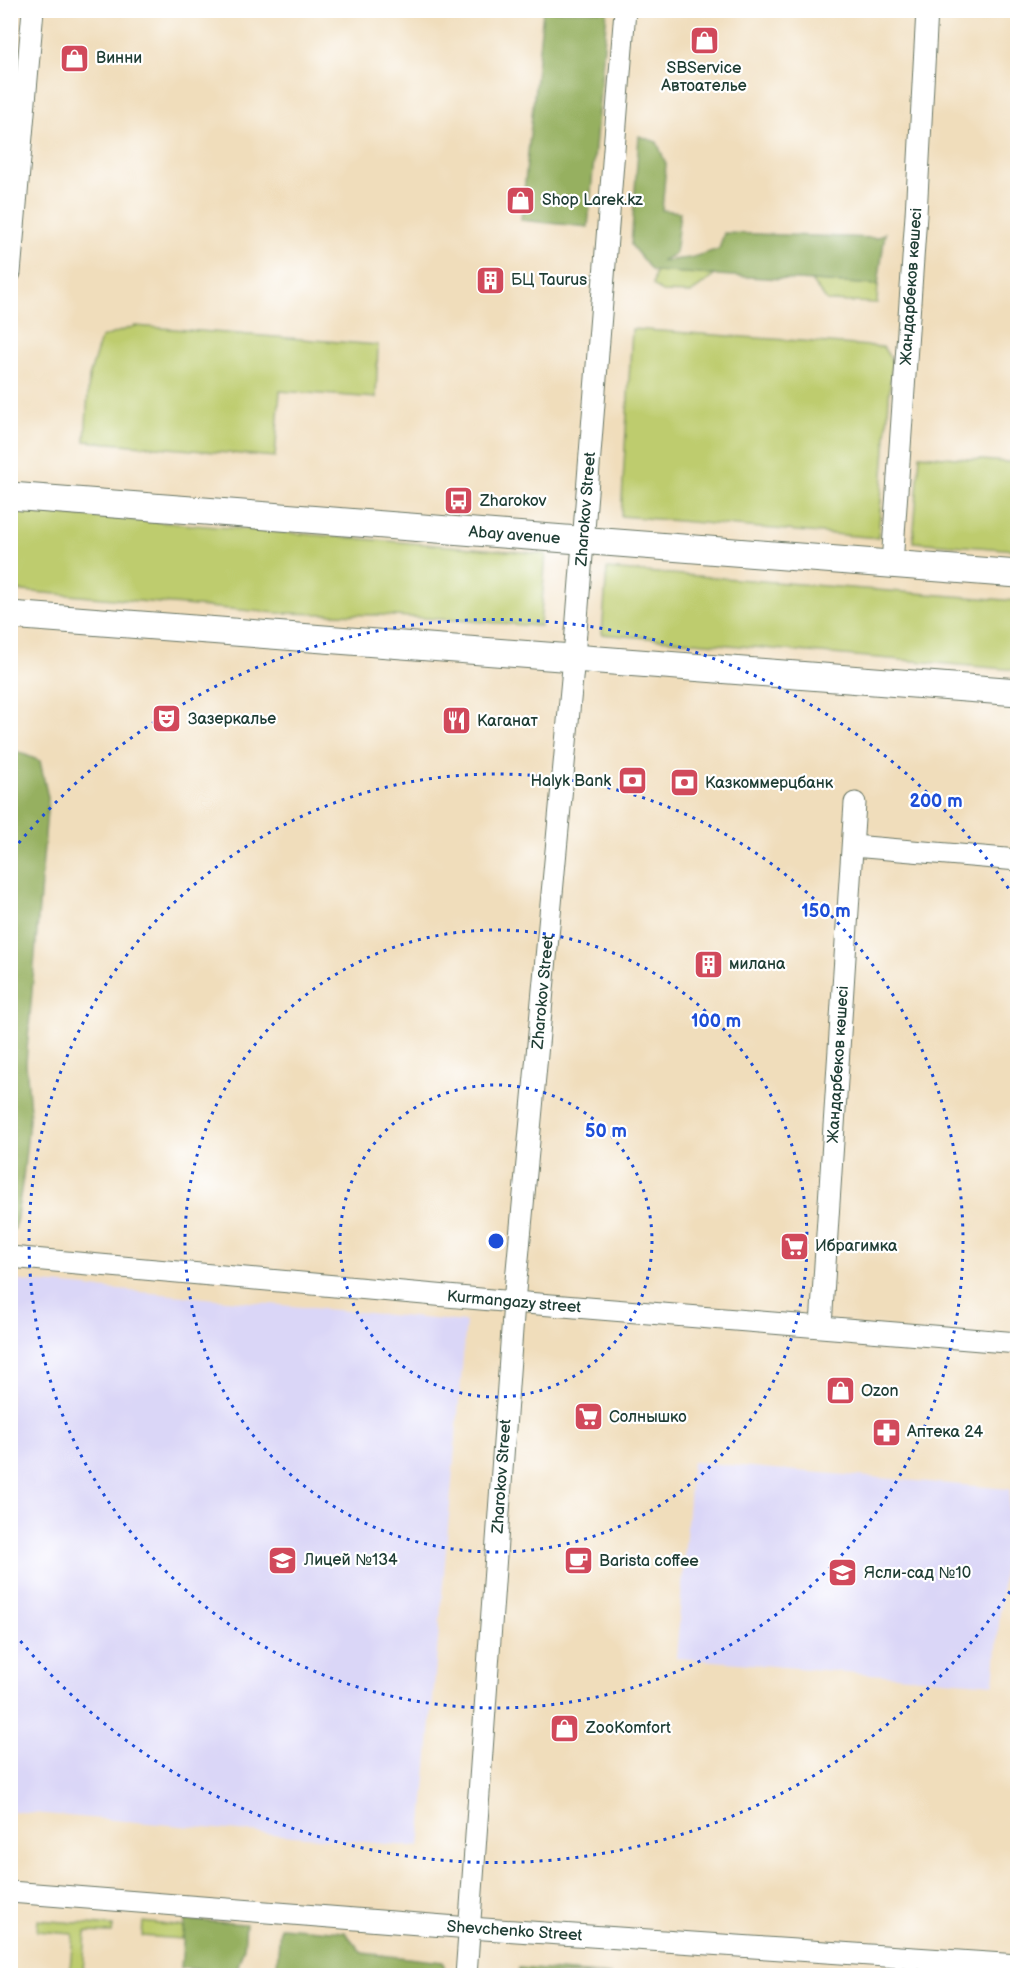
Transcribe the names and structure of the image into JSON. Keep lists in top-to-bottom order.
{
  "streets": {
    "main road": ["Abay avenue"],
    "street": [
      "Жандарбеков көшесі",
      "Zharokov Street",
      "Kurmangazy street",
      "Shevchenko Street"
    ]
  },
  "crossings": [
    ["Жандарбеков көшесі", "Abay avenue"],
    ["Жандарбеков көшесі", "Kurmangazy street"],
    ["Zharokov Street", "Abay avenue"],
    ["Zharokov Street", "Kurmangazy street"],
    ["Zharokov Street", "Shevchenko Street"]
  ],
  "places": {
    "shop": [
      "SBService Автоателье",
      "Винни",
      "Shop Larek.kz",
      "Ozon",
      "ZooKomfort"
    ],
    "building": ["БЦ Taurus", "милана"],
    "bus stop": ["Zharokov"],
    "theatre": ["Зазеркалье"],
    "restaurant": ["Каганат"],
    "bank": ["Halyk Bank", "Казкоммерцбанк"],
    "supermarket": ["Ибрагимка", "Солнышко"],
    "pharmacy": ["Аптека 24"],
    "school or university": ["Лицей №134", "Ясли-сад №10"],
    "cafe": ["Barista coffee"]
  },
  "rings": [
    "200 m",
    "150 m",
    "100 m",
    "50 m"
  ]
}
